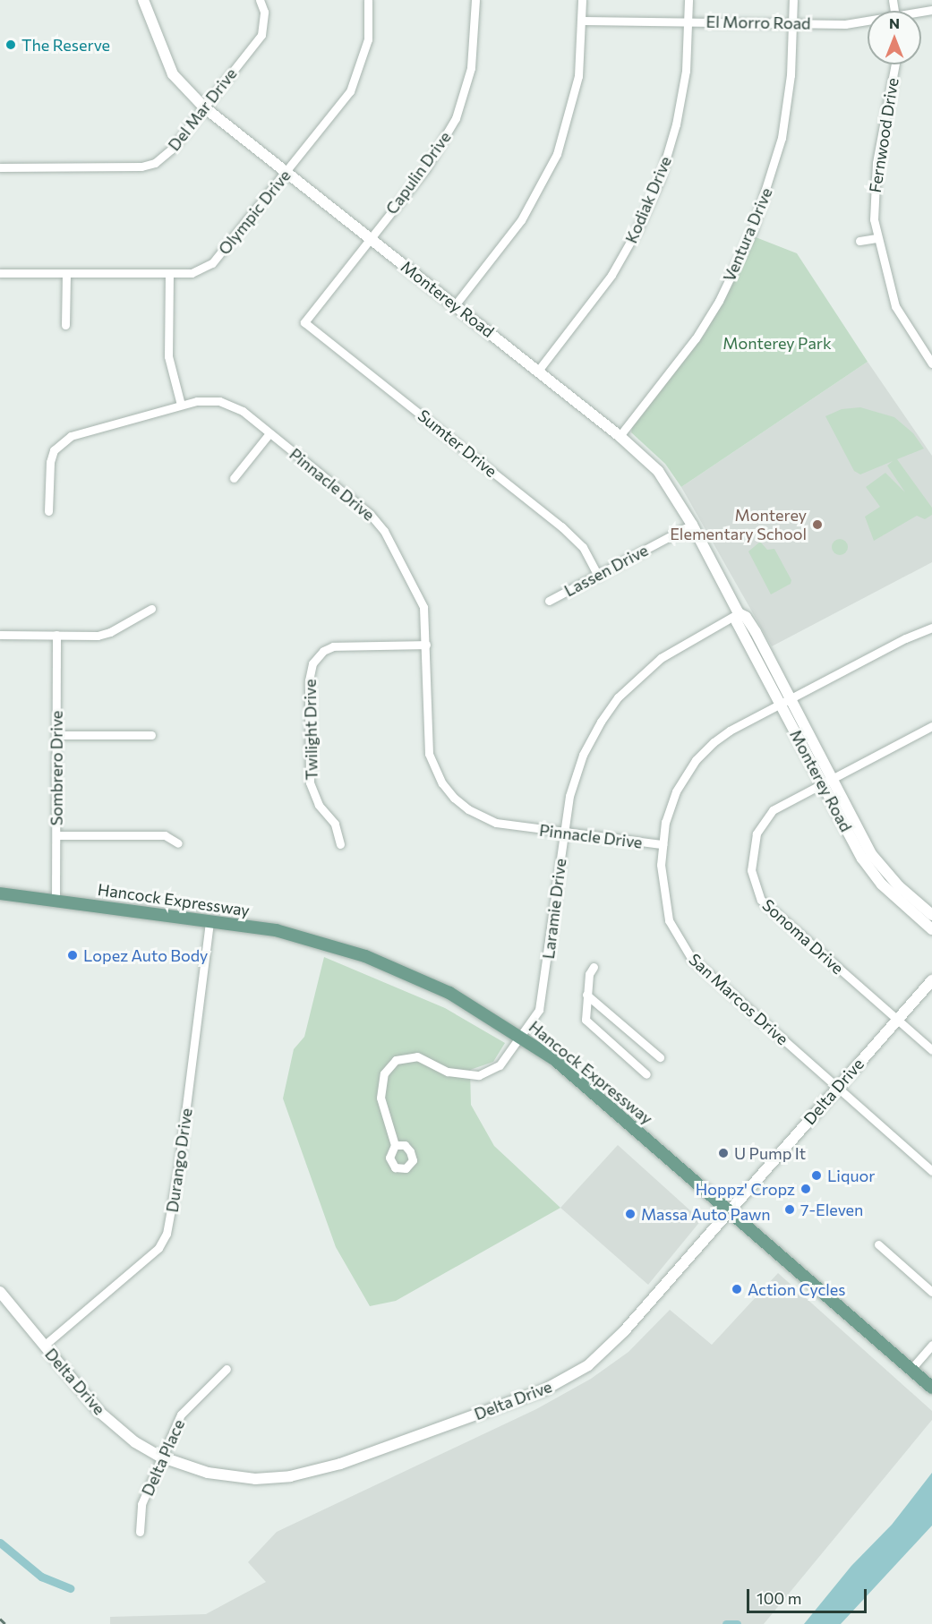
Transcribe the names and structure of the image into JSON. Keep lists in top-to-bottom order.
{
  "streets": {
    "main road": ["Hancock Expressway"],
    "street": [
      "El Morro Road",
      "Del Mar Drive",
      "Fernwood Drive",
      "Capulin Drive",
      "Kodiak Drive",
      "Olympic Drive",
      "Ventura Drive",
      "Monterey Road",
      "Sumter Drive",
      "Pinnacle Drive",
      "Lassen Drive",
      "Twilight Drive",
      "Sombrero Drive",
      "Laramie Drive",
      "Sonoma Drive",
      "San Marcos Drive",
      "Delta Drive",
      "Durango Drive",
      "Delta Place"
    ]
  },
  "crossings": [
    ["El Morro Road", "Kodiak Drive"],
    ["El Morro Road", "Ventura Drive"],
    ["Del Mar Drive", "Monterey Road"],
    ["Capulin Drive", "Monterey Road"],
    ["Capulin Drive", "Sumter Drive"],
    ["Kodiak Drive", "Monterey Road"],
    ["Olympic Drive", "Monterey Road"],
    ["Ventura Drive", "Monterey Road"],
    ["Monterey Road", "Lassen Drive"],
    ["Monterey Road", "Laramie Drive"],
    ["Monterey Road", "Sonoma Drive"],
    ["Monterey Road", "San Marcos Drive"],
    ["Sumter Drive", "Lassen Drive"],
    ["Pinnacle Drive", "Twilight Drive"],
    ["Pinnacle Drive", "Laramie Drive"],
    ["Pinnacle Drive", "San Marcos Drive"],
    ["Sombrero Drive", "Hancock Expressway"],
    ["Hancock Expressway", "Laramie Drive"],
    ["Hancock Expressway", "Delta Drive"],
    ["Hancock Expressway", "Durango Drive"],
    ["Sonoma Drive", "Delta Drive"],
    ["San Marcos Drive", "Delta Drive"],
    ["Delta Drive", "Durango Drive"],
    ["Delta Drive", "Delta Place"]
  ],
  "parks": ["Monterey Park"],
  "places": [
    "The Reserve",
    "Monterey Elementary School",
    "Lopez Auto Body",
    "U Pump It",
    "Liquor",
    "Hoppz' Cropz",
    "7-Eleven",
    "Massa Auto Pawn",
    "Action Cycles"
  ],
  "scale_bar": "100 m",
  "north": "top"
}
